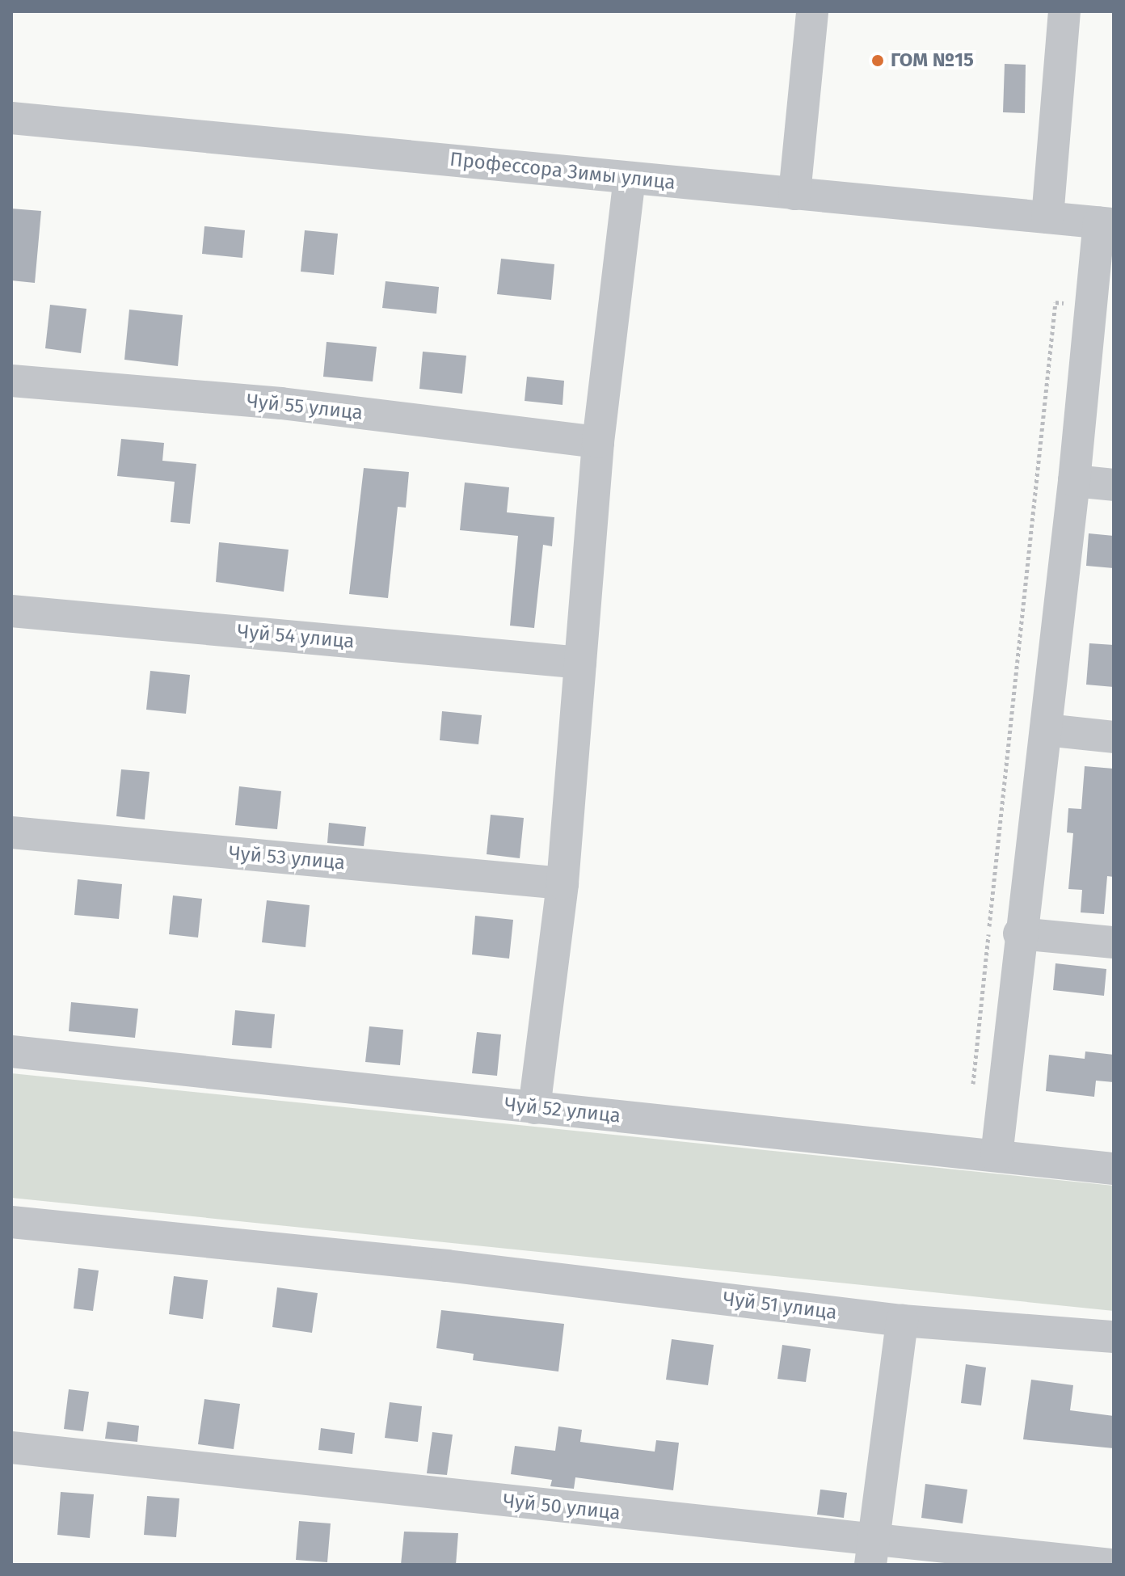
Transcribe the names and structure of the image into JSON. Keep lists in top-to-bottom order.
{
  "streets": {
    "street": [
      "Профессора Зимы улица",
      "Чуй 55 улица",
      "Чуй 54 улица",
      "Чуй 53 улица",
      "Чуй 52 улица",
      "Чуй 51 улица",
      "Чуй 50 улица"
    ]
  },
  "places": ["ГОМ №15"]
}
